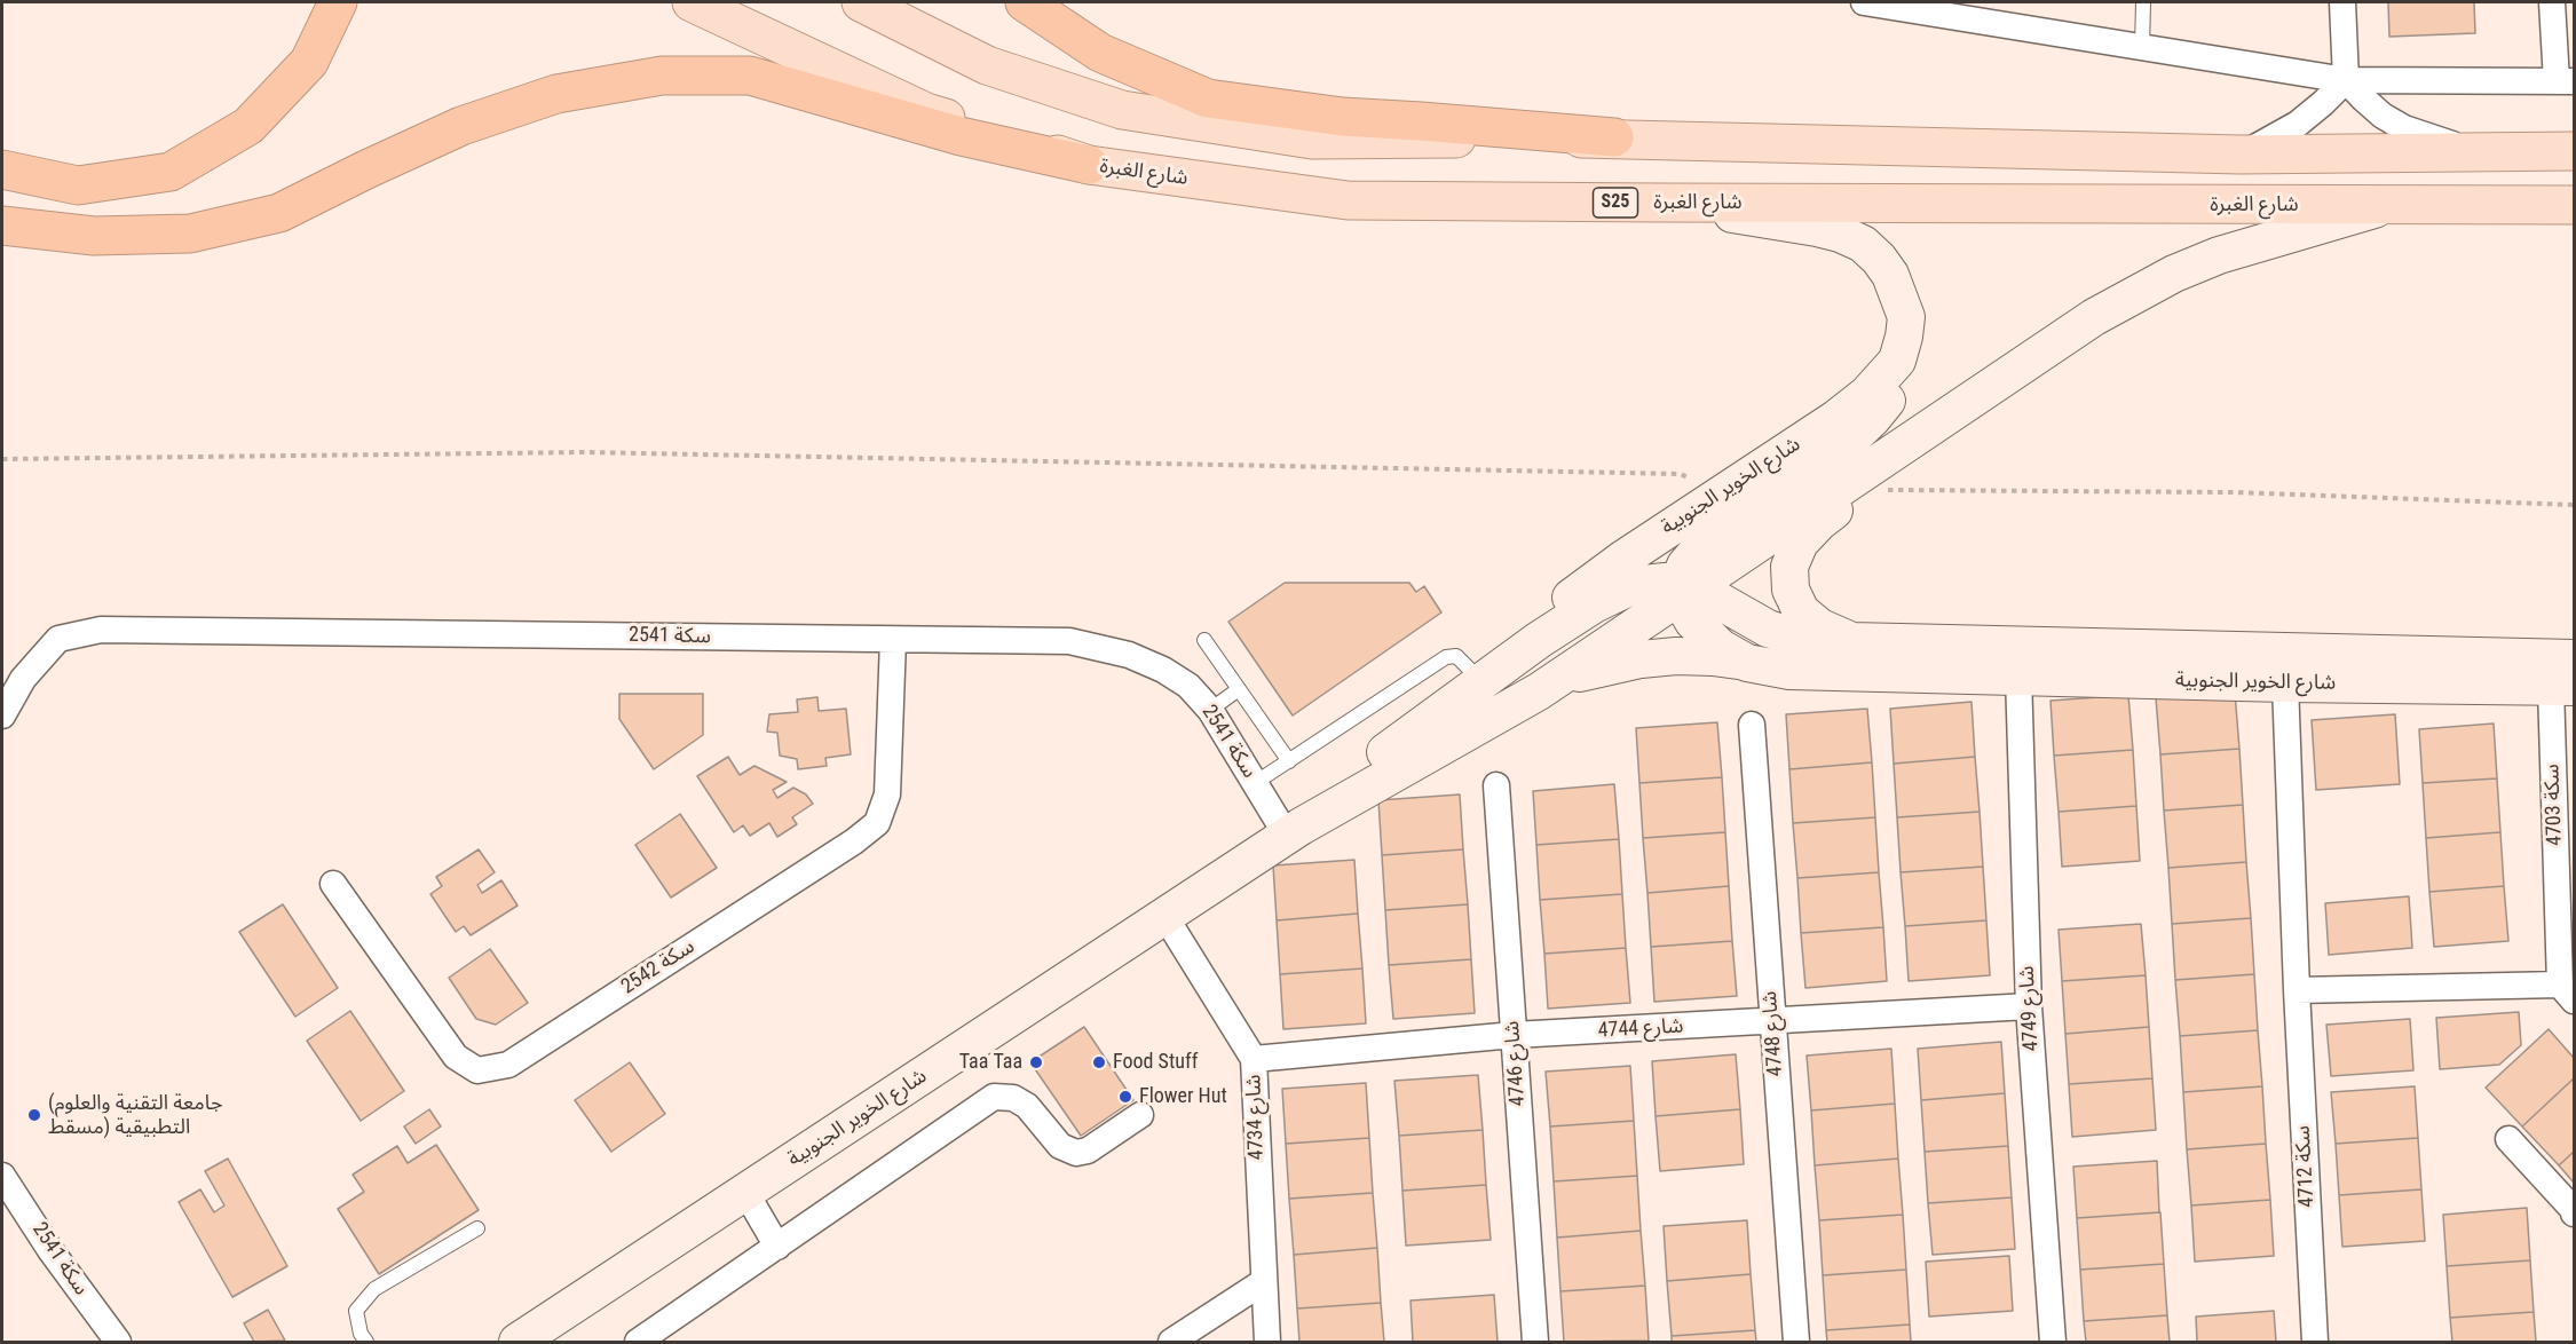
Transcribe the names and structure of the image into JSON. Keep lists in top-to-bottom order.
{
  "streets": {
    "main road": ["شارع الغبرة", "S25"],
    "street": [
      "شارع الخوير الجنوبية",
      "سكة 2541",
      "4703 سكة",
      "سكة 2542",
      "4749 شارع",
      "4744 شارع",
      "4748 شارع",
      "4746 شارع",
      "4734 شارع",
      "سكة 4712"
    ]
  },
  "crossings": [
    ["شارع الغبرة", "شارع الخوير الجنوبية"],
    ["شارع الخوير الجنوبية", "سكة 2541"],
    ["شارع الخوير الجنوبية", "4703 سكة"],
    ["شارع الخوير الجنوبية", "4749 شارع"],
    ["شارع الخوير الجنوبية", "4734 شارع"],
    ["شارع الخوير الجنوبية", "سكة 4712"],
    ["سكة 2541", "سكة 2542"],
    ["4749 شارع", "4744 شارع"],
    ["4744 شارع", "4748 شارع"],
    ["4744 شارع", "4746 شارع"],
    ["4744 شارع", "4734 شارع"]
  ],
  "places": [
    "Taa Taa",
    "Food Stuff",
    "Flower Hut",
    "(جامعة التقنية والعلوم التطبيقية (مسقط"
  ]
}
